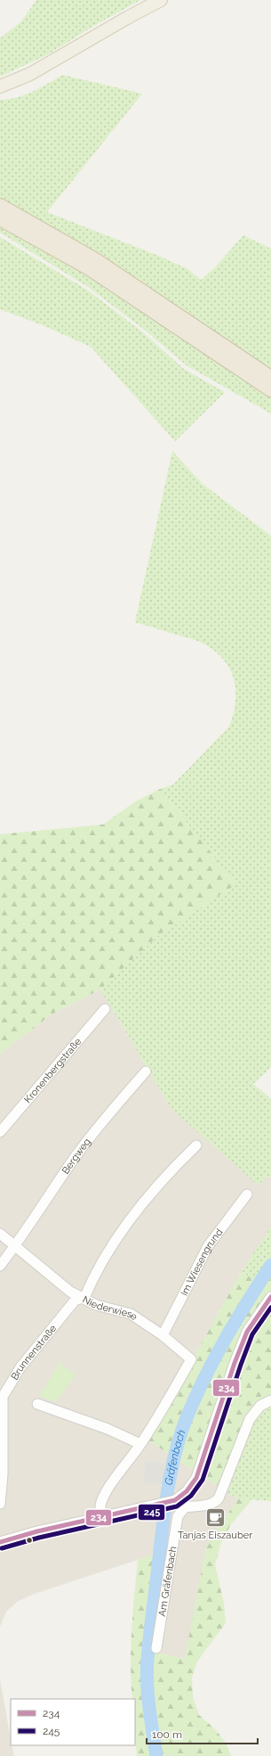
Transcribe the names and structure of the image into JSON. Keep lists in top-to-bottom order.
{
  "streets": {
    "street": [
      "Kronenbergstraße",
      "Bergweg",
      "Im Wiesengrund",
      "Niederwiese",
      "Brunnenstraße",
      "Am Gräfenbach"
    ]
  },
  "crossings": [
    ["Im Wiesengrund", "Niederwiese"],
    ["Niederwiese", "Brunnenstraße"]
  ],
  "water": ["Gräfenbach"],
  "places": {
    "cafe": ["Tanjas Eiszauber"]
  },
  "lines": ["transit line 234", "transit line 245"],
  "legend": ["234", "245"],
  "scale_bar": "100 m"
}
